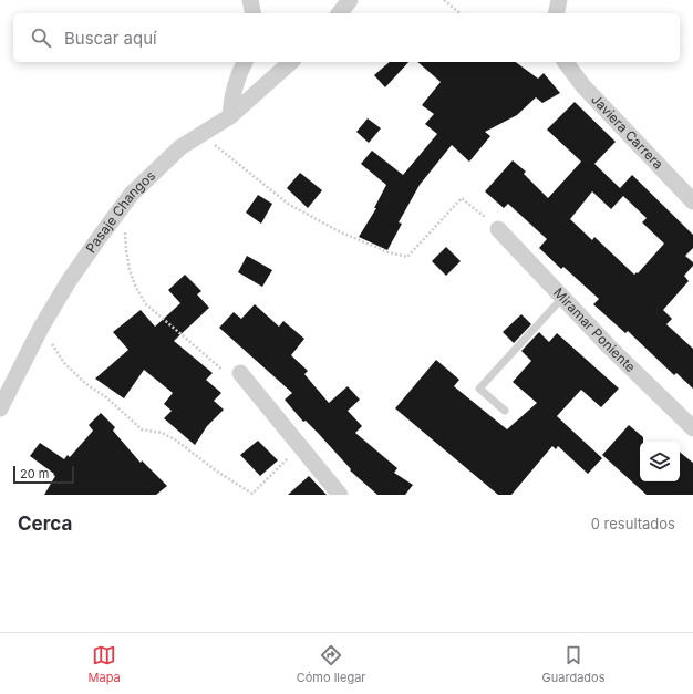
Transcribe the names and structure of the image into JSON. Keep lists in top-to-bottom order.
{
  "streets": {
    "street": ["Javiera Carrera", "Pasaje Changos", "Miramar Poniente"]
  },
  "scale_bar": "20 m",
  "page": {
    "search": "Buscar aquí",
    "scale": "20 m",
    "heading": ["Cerca", "0 resultados"],
    "nav": ["Mapa", "Cómo llegar", "Guardados"]
  }
}
